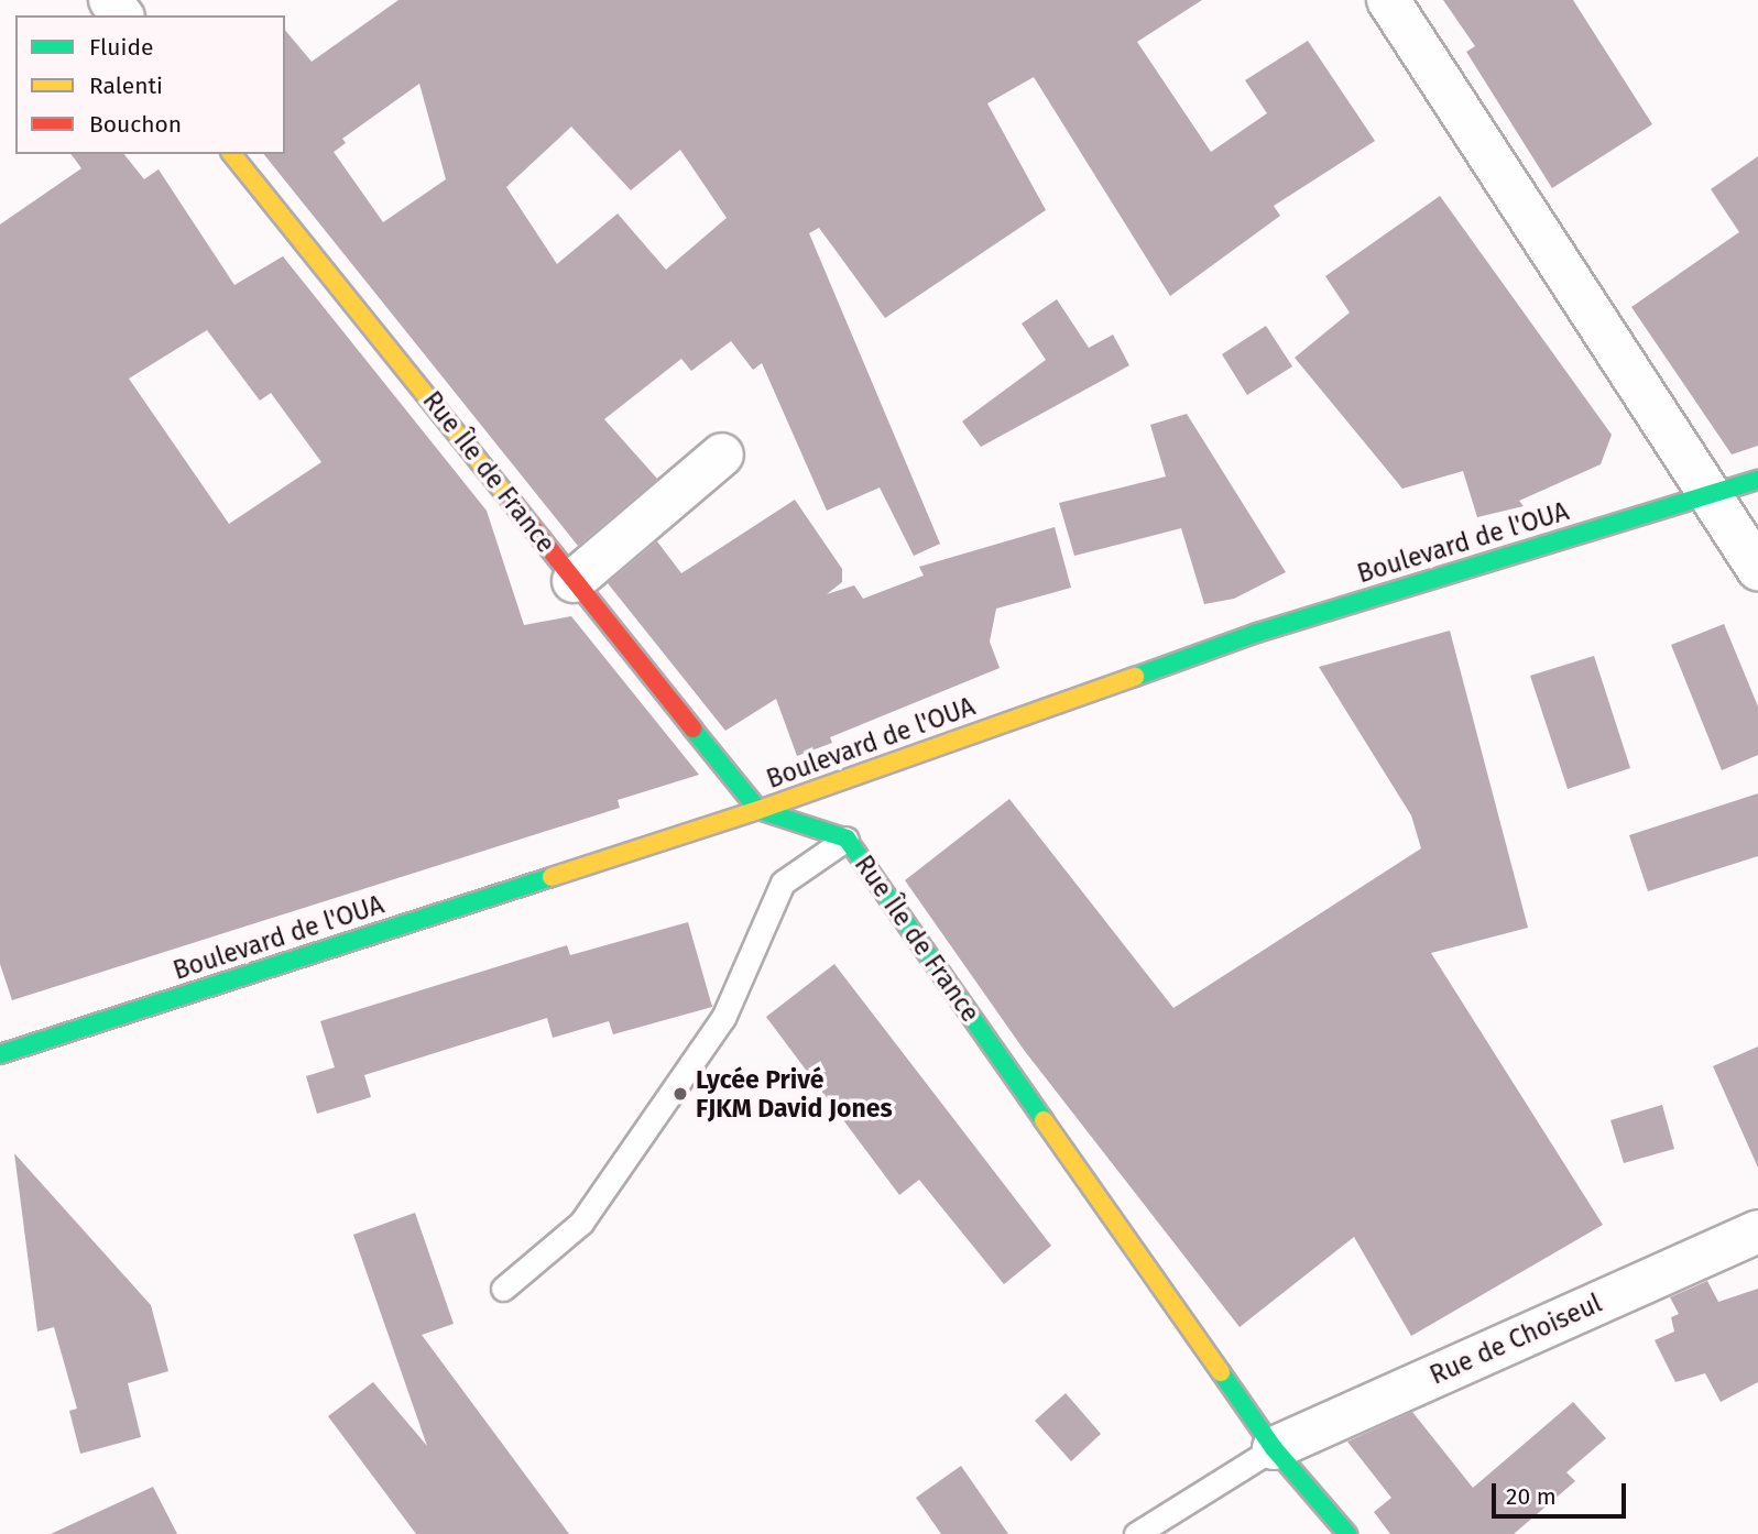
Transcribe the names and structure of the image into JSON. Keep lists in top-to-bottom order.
{
  "streets": {
    "main road": ["Rue Île de France", "Boulevard de l'OUA"],
    "street": ["Rue de Choiseul"]
  },
  "crossings": [
    ["Rue Île de France", "Boulevard de l'OUA"],
    ["Rue Île de France", "Rue de Choiseul"]
  ],
  "places": ["Lycée Privé FJKM David Jones"],
  "legend": ["Fluide", "Ralenti", "Bouchon"],
  "scale_bar": "20 m"
}
